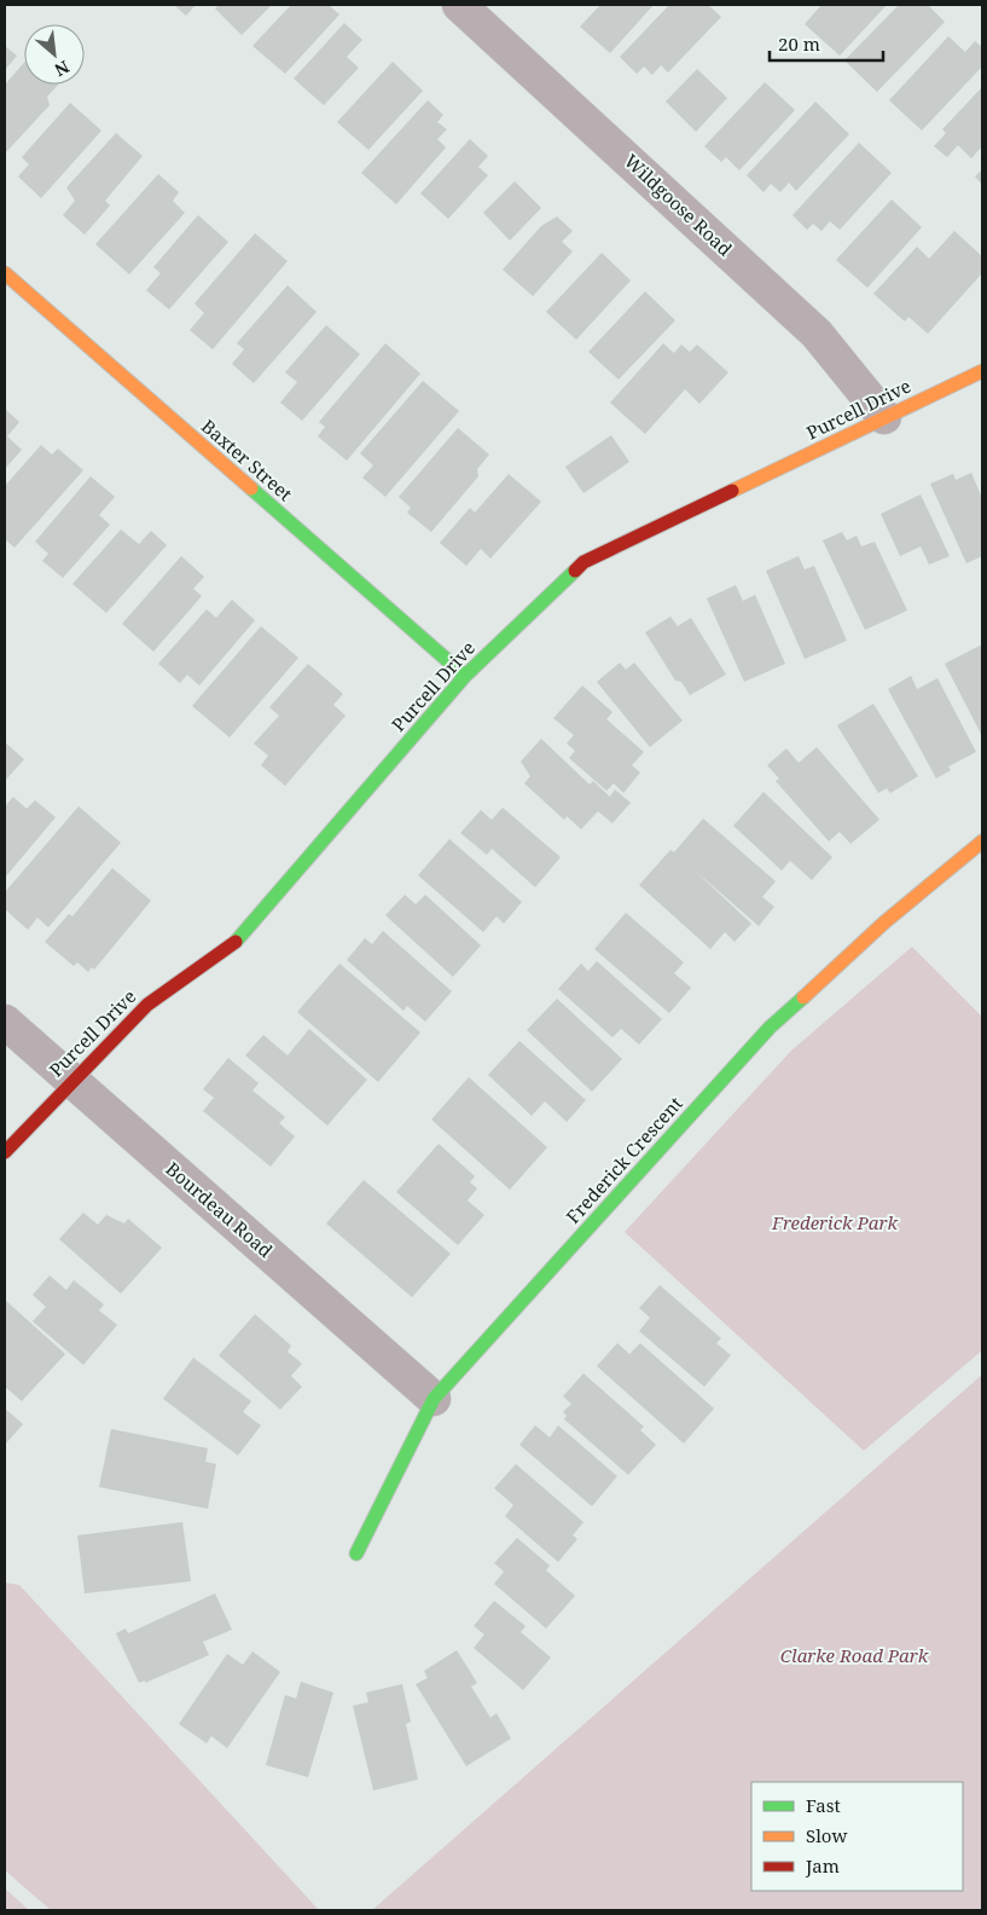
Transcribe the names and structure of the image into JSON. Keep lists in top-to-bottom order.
{
  "streets": {
    "street": [
      "Wildgoose Road",
      "Purcell Drive",
      "Baxter Street",
      "Frederick Crescent",
      "Bourdeau Road"
    ]
  },
  "crossings": [
    ["Wildgoose Road", "Purcell Drive"],
    ["Purcell Drive", "Baxter Street"],
    ["Purcell Drive", "Bourdeau Road"],
    ["Frederick Crescent", "Bourdeau Road"]
  ],
  "parks": ["Frederick Park", "Clarke Road Park"],
  "legend": ["Fast", "Slow", "Jam"],
  "scale_bar": "20 m",
  "north": "bottom right"
}
